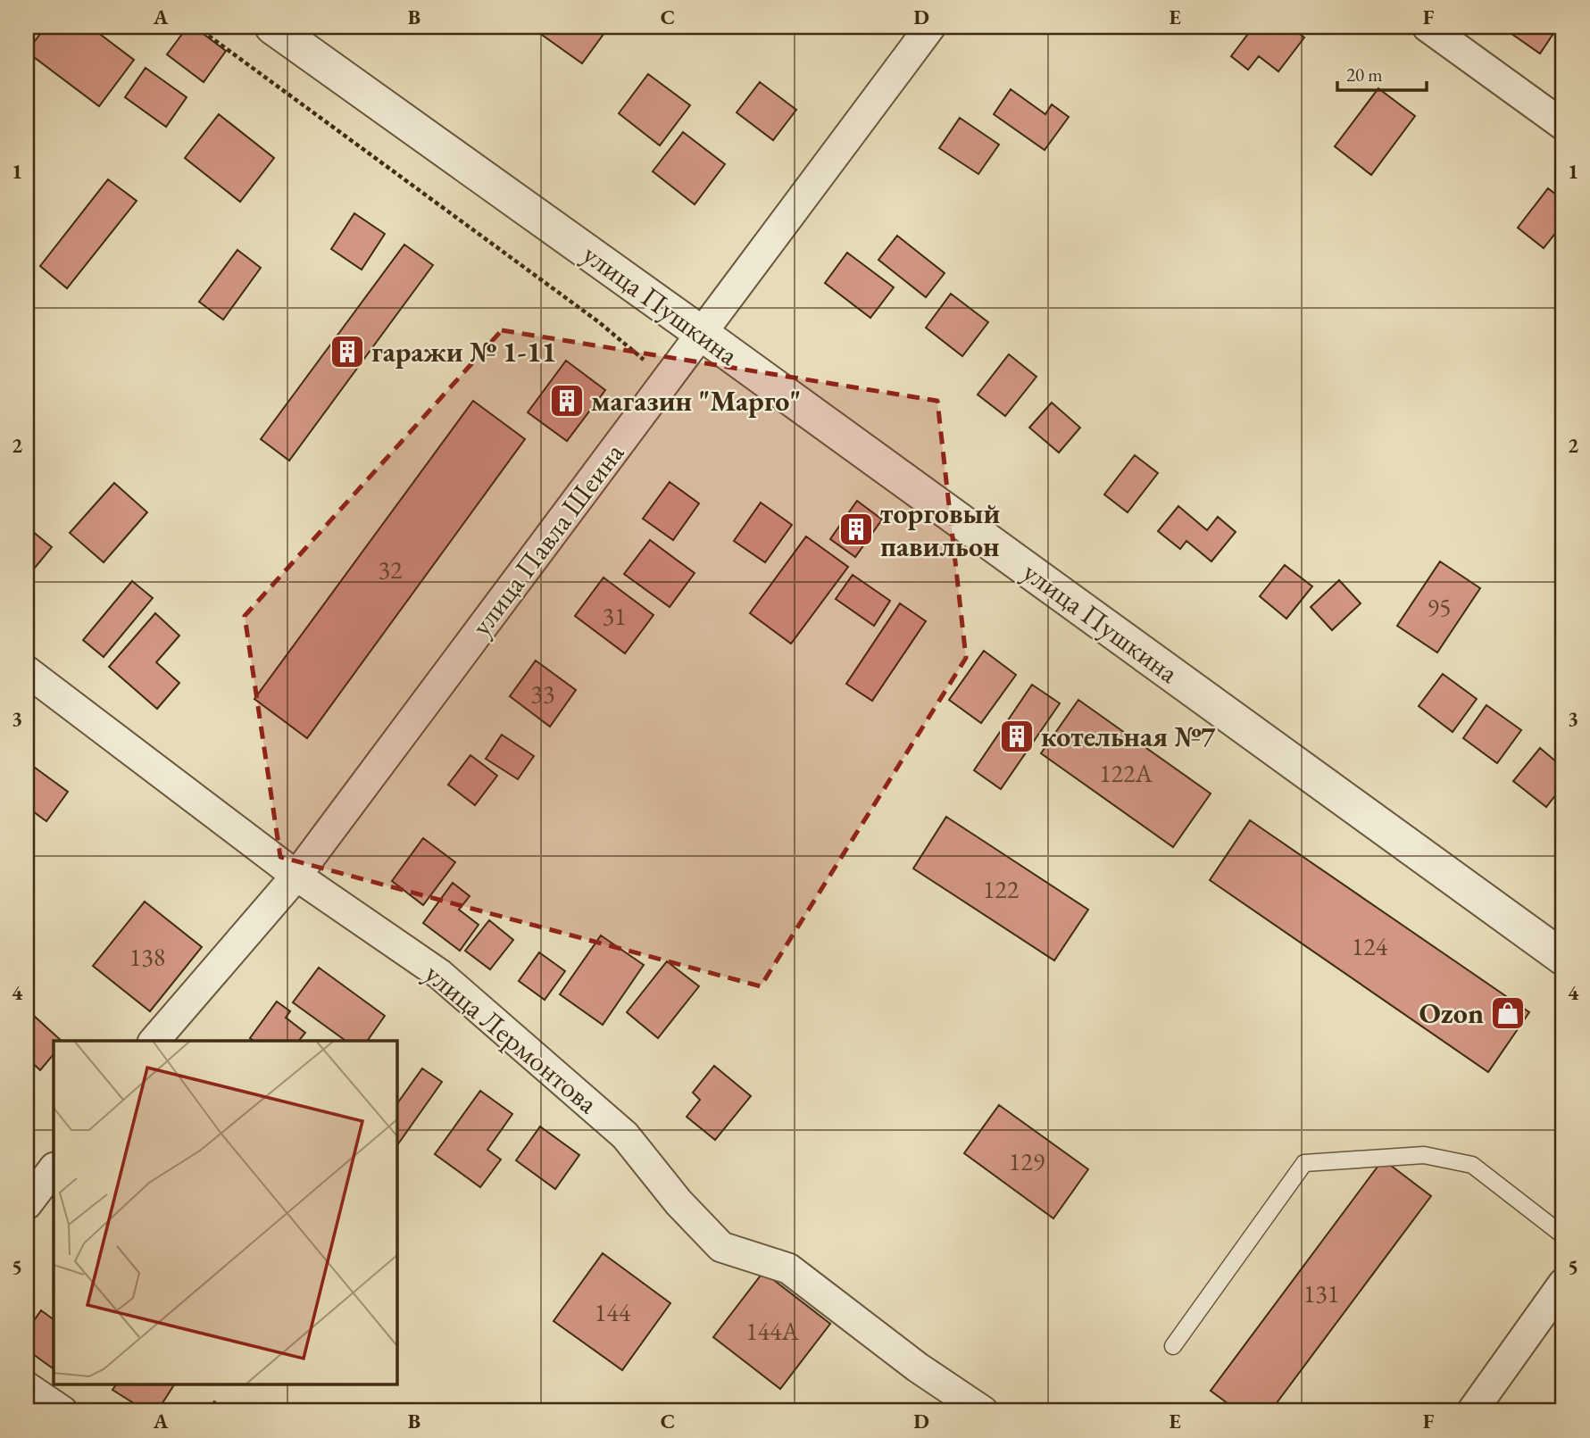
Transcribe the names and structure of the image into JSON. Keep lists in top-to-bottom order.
{
  "streets": {
    "street": ["улица Пушкина", "улица Павла Шеина", "улица Лермонтова"]
  },
  "crossings": [
    ["улица Пушкина", "улица Павла Шеина"],
    ["улица Павла Шеина", "улица Лермонтова"]
  ],
  "places": {
    "building": [
      "гаражи № 1-11",
      "магазин \"Марго\"",
      "торговый павильон",
      "котельная №7"
    ],
    "shop": ["Ozon"]
  },
  "house_numbers": [
    "32",
    "95",
    "31",
    "33",
    "122А",
    "122",
    "124",
    "138",
    "129",
    "131",
    "144",
    "144А"
  ],
  "scale_bar": "20 m",
  "grid": {
    "columns": [
      "A",
      "B",
      "C",
      "D",
      "E",
      "F"
    ],
    "rows": [
      "1",
      "2",
      "3",
      "4",
      "5"
    ]
  }
}
